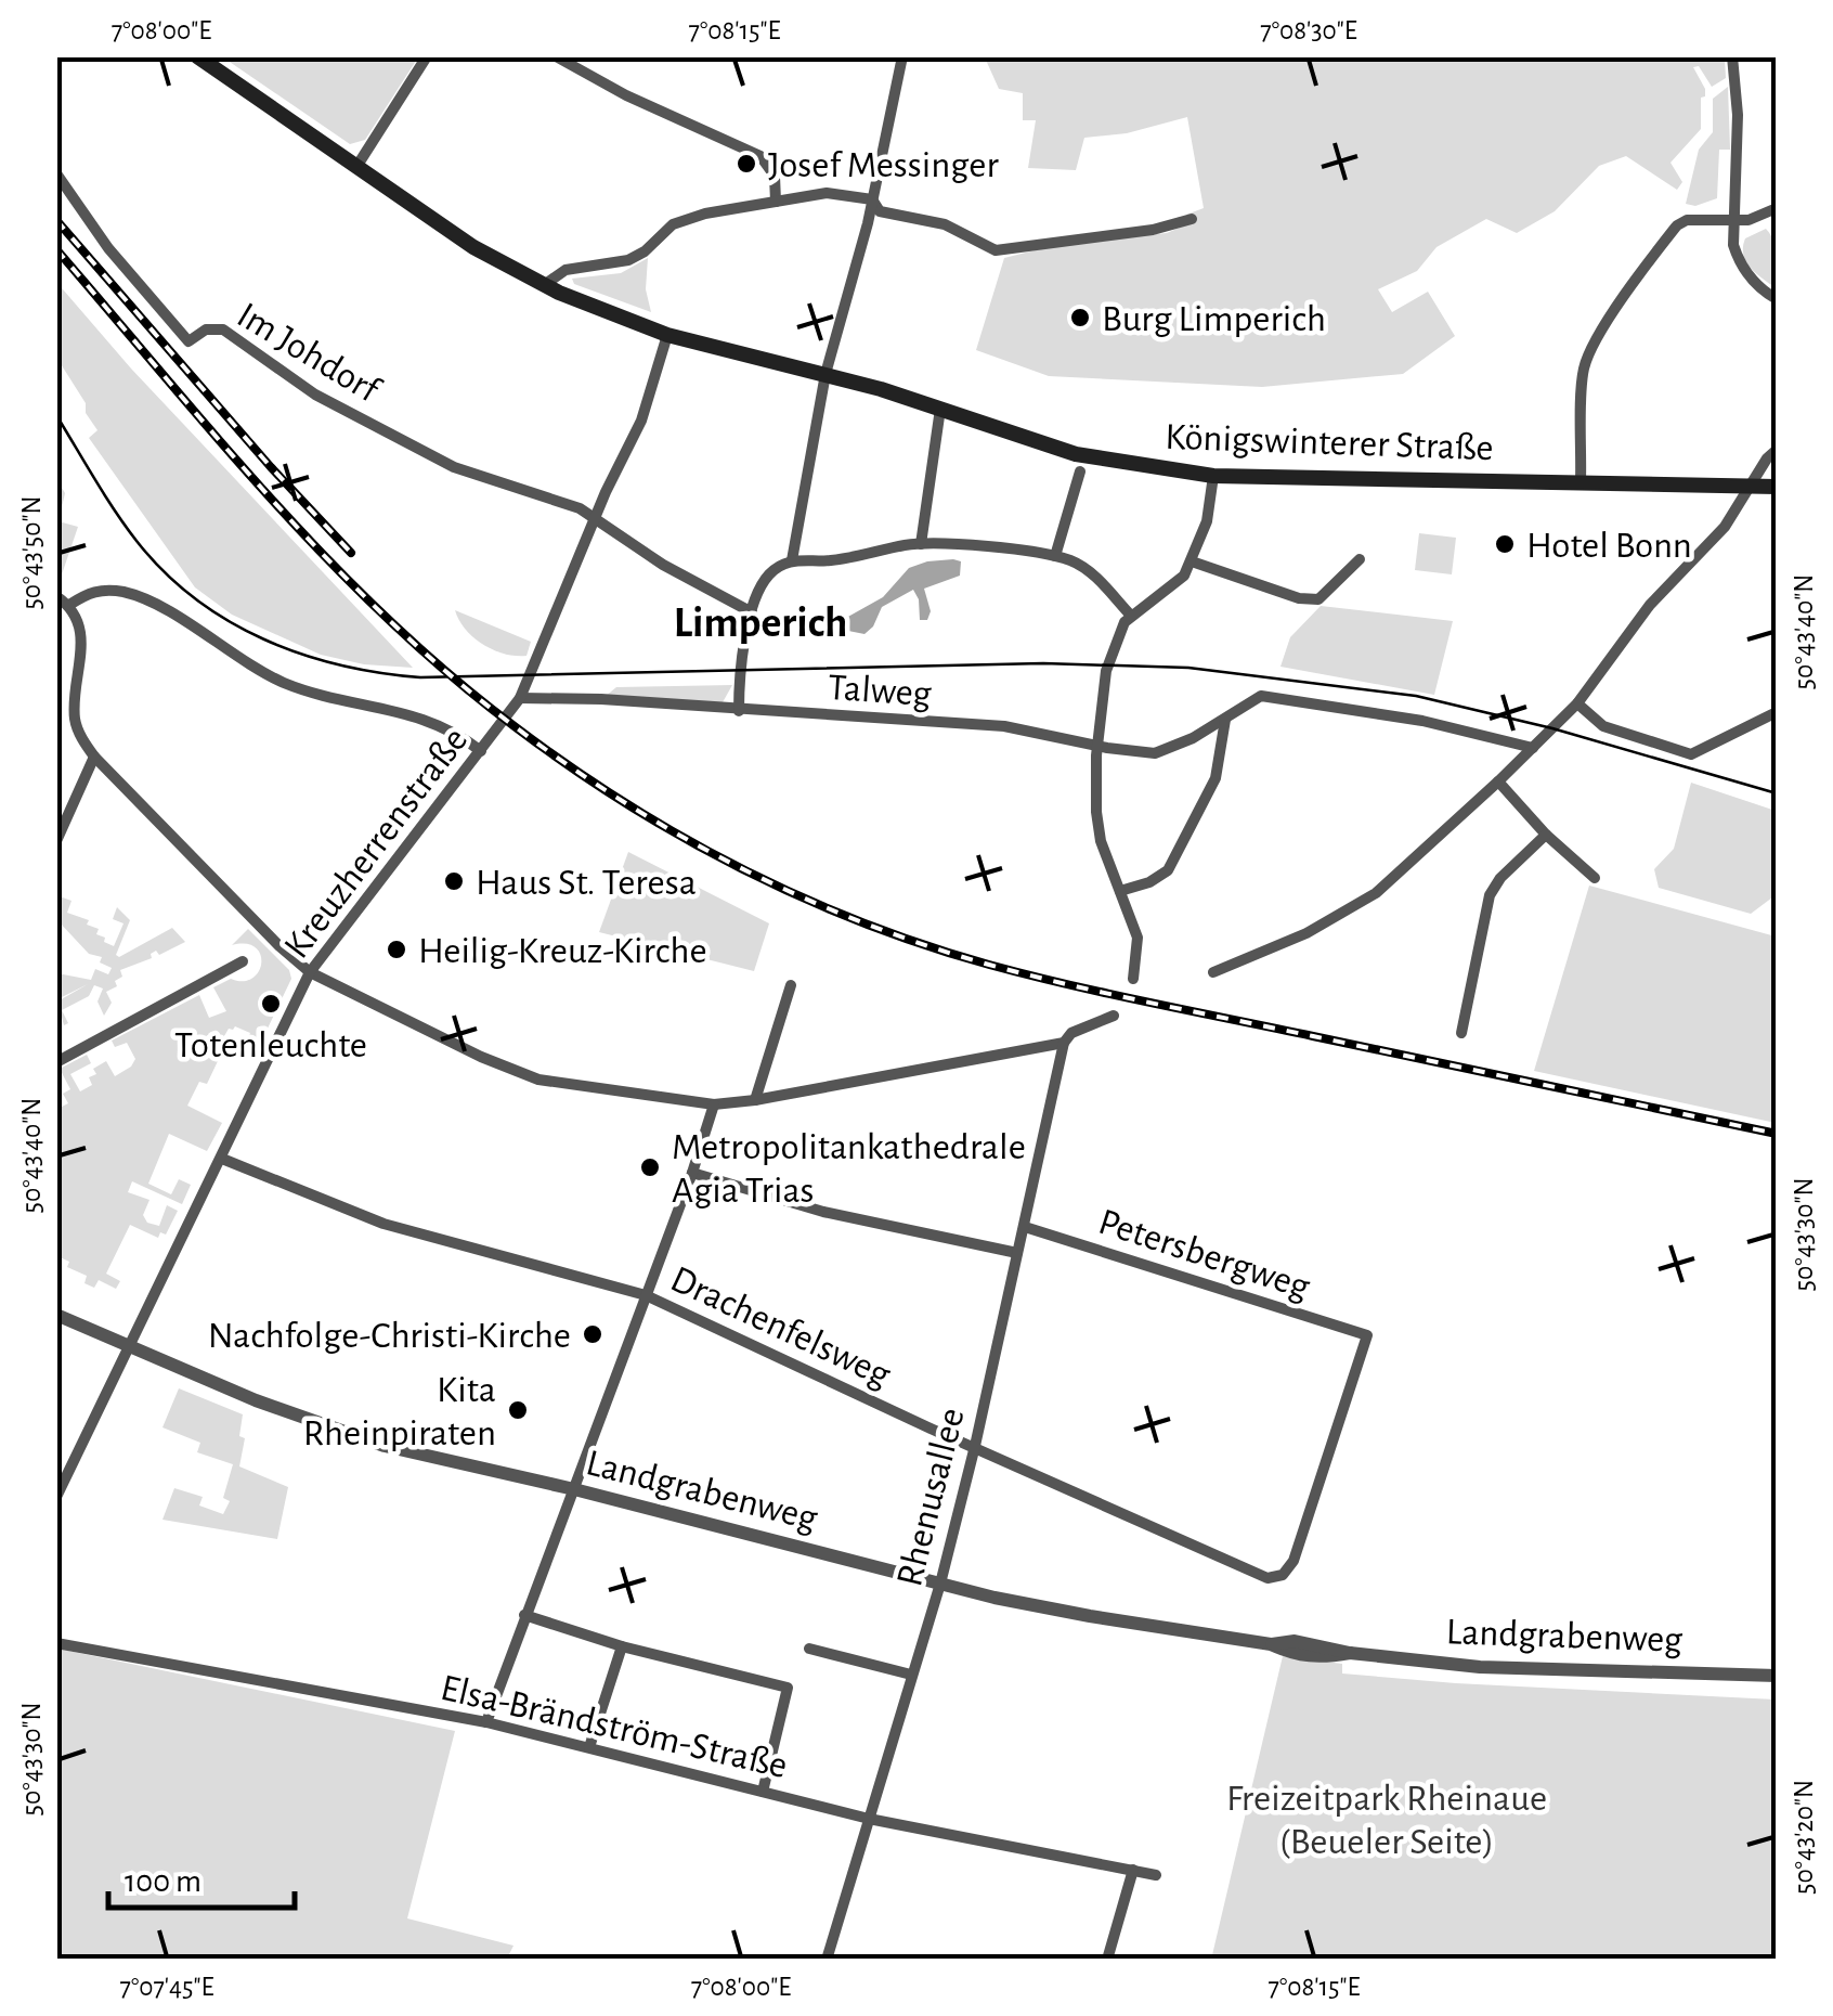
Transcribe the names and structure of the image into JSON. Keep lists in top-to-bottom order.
{
  "streets": {
    "main road": ["Königswinterer Straße"],
    "street": [
      "Im Johdorf",
      "Talweg",
      "Kreuzherrenstraße",
      "Petersbergweg",
      "Drachenfelsweg",
      "Landgrabenweg",
      "Rhenusallee",
      "Elsa-Brändström-Straße"
    ]
  },
  "crossings": [
    ["Im Johdorf", "Kreuzherrenstraße"],
    ["Königswinterer Straße", "Kreuzherrenstraße"],
    ["Talweg", "Kreuzherrenstraße"],
    ["Kreuzherrenstraße", "Drachenfelsweg"],
    ["Kreuzherrenstraße", "Landgrabenweg"],
    ["Petersbergweg", "Drachenfelsweg"],
    ["Petersbergweg", "Rhenusallee"],
    ["Drachenfelsweg", "Rhenusallee"],
    ["Landgrabenweg", "Rhenusallee"],
    ["Rhenusallee", "Elsa-Brändström-Straße"]
  ],
  "districts": ["Limperich"],
  "parks": ["Freizeitpark Rheinaue (Beueler Seite)"],
  "places": [
    "Josef Messinger",
    "Burg Limperich",
    "Hotel Bonn",
    "Haus St. Teresa",
    "Heilig-Kreuz-Kirche",
    "Totenleuchte",
    "Metropolitankathedrale Agia Trias",
    "Nachfolge-Christi-Kirche",
    "Kita Rheinpiraten"
  ],
  "scale_bar": "100 m",
  "coordinates": [
    "7°08'00\"E",
    "7°08'15\"E",
    "7°08'30\"E",
    "50°43'50\"N",
    "50°43'40\"N",
    "50°43'30\"N",
    "50°43'20\"N",
    "7°07'45\"E"
  ]
}
